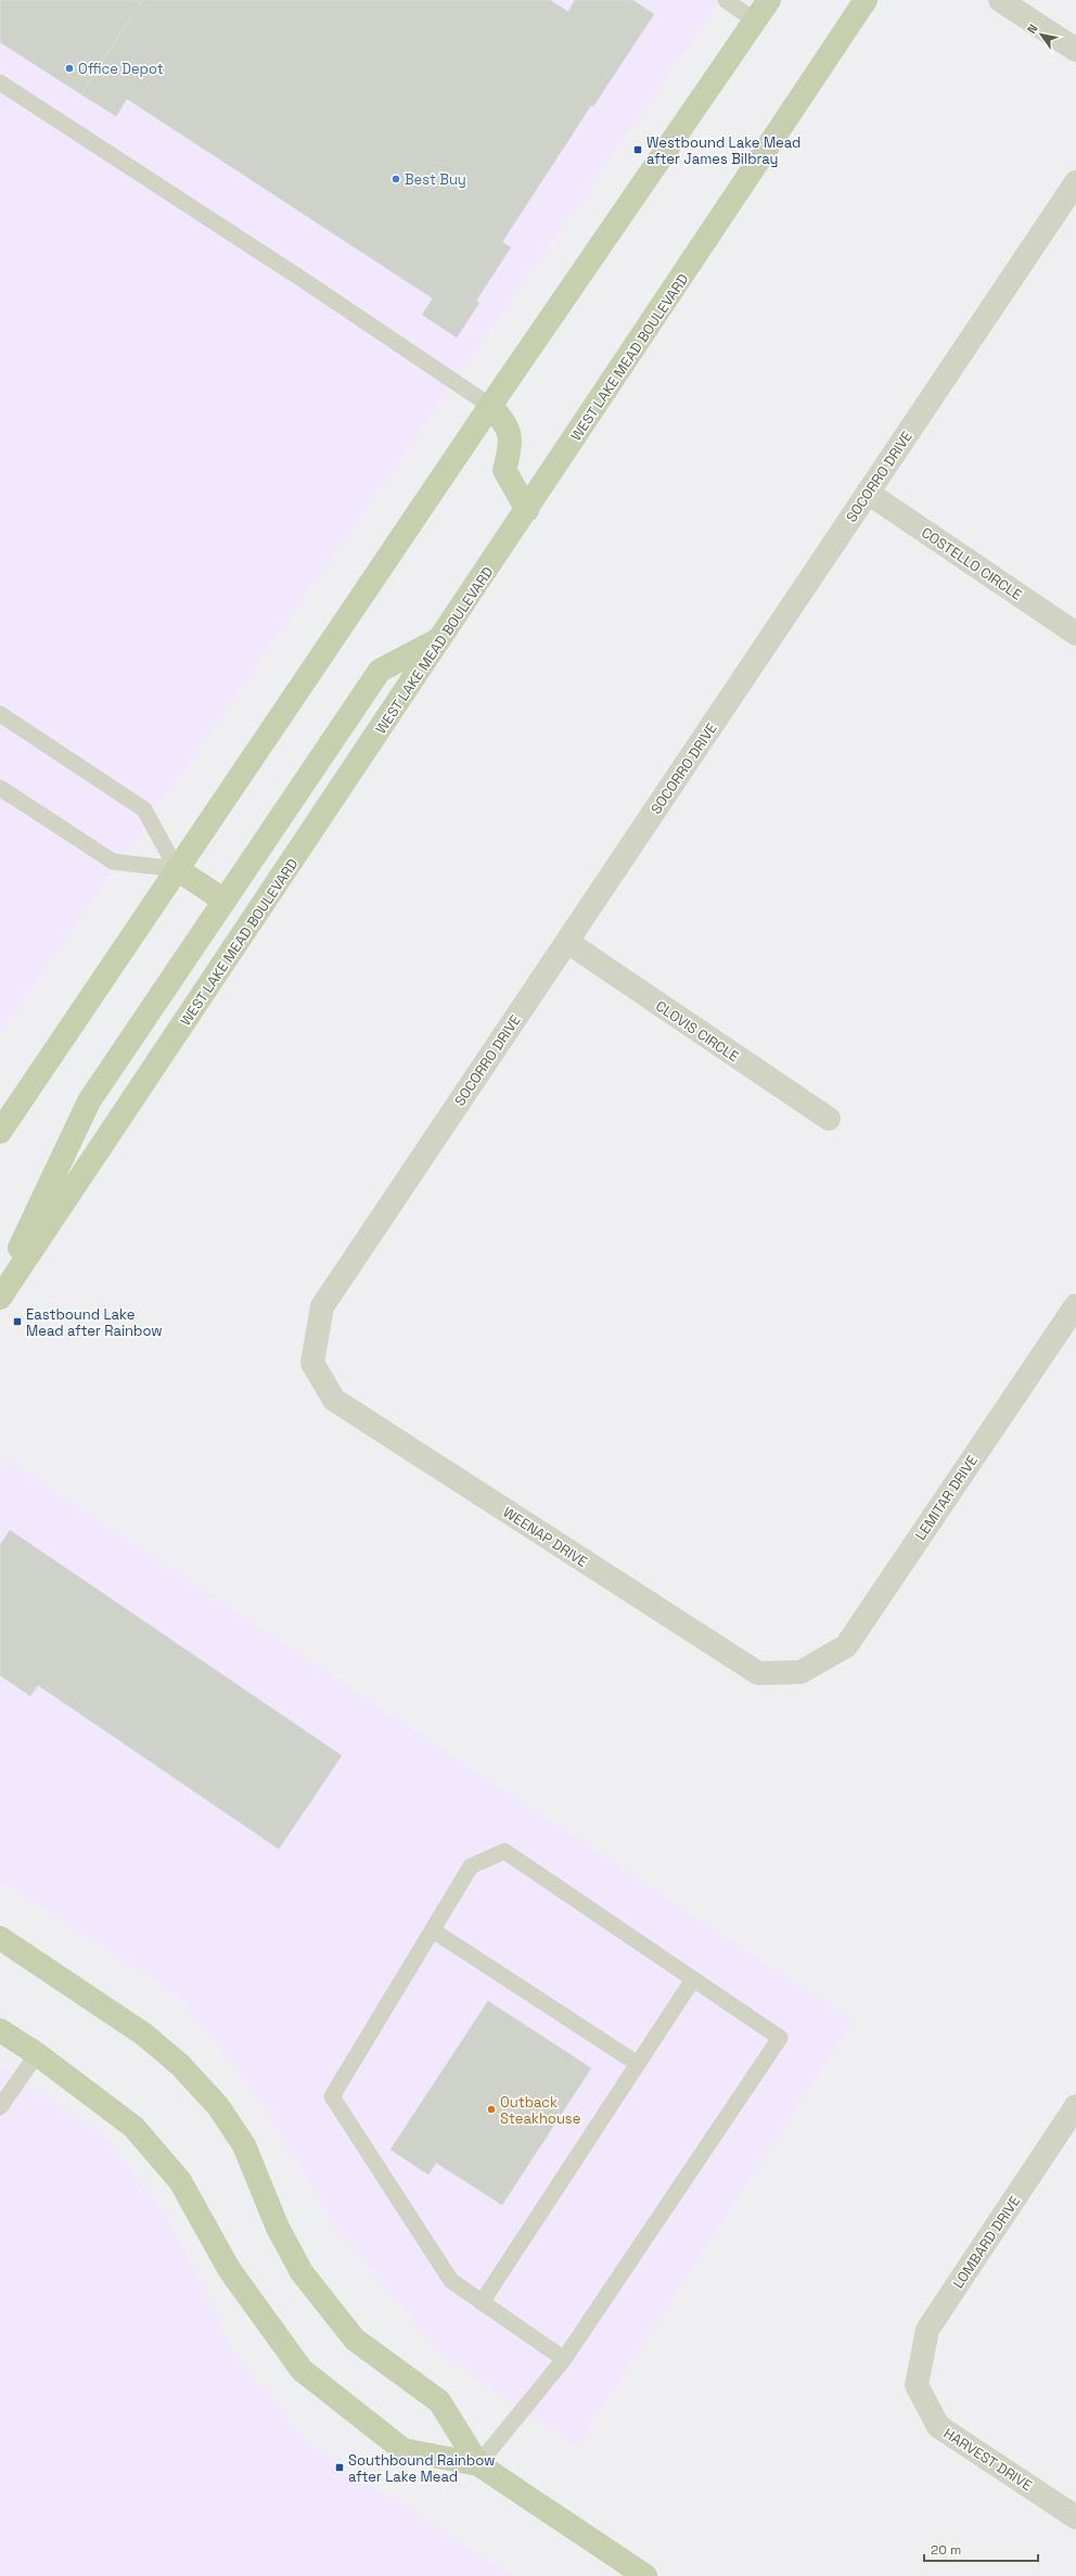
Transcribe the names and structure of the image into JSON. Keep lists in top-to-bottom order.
{
  "streets": {
    "main road": ["WEST LAKE MEAD BOULEVARD"],
    "street": [
      "SOCORRO DRIVE",
      "COSTELLO CIRCLE",
      "CLOVIS CIRCLE",
      "LEMITAR DRIVE",
      "WEENAP DRIVE",
      "LOMBARD DRIVE",
      "HARVEST DRIVE"
    ]
  },
  "crossings": [
    ["SOCORRO DRIVE", "COSTELLO CIRCLE"],
    ["SOCORRO DRIVE", "CLOVIS CIRCLE"],
    ["SOCORRO DRIVE", "WEENAP DRIVE"],
    ["LEMITAR DRIVE", "WEENAP DRIVE"],
    ["LOMBARD DRIVE", "HARVEST DRIVE"]
  ],
  "places": {
    "other": ["Office Depot", "Best Buy", "Outback Steakhouse"],
    "transit": ["Westbound Lake Mead after James Bilbray", "Eastbound Lake Mead after Rainbow", "Southbound Rainbow after Lake Mead"]
  },
  "scale_bar": "20 m",
  "north": "top left"
}
